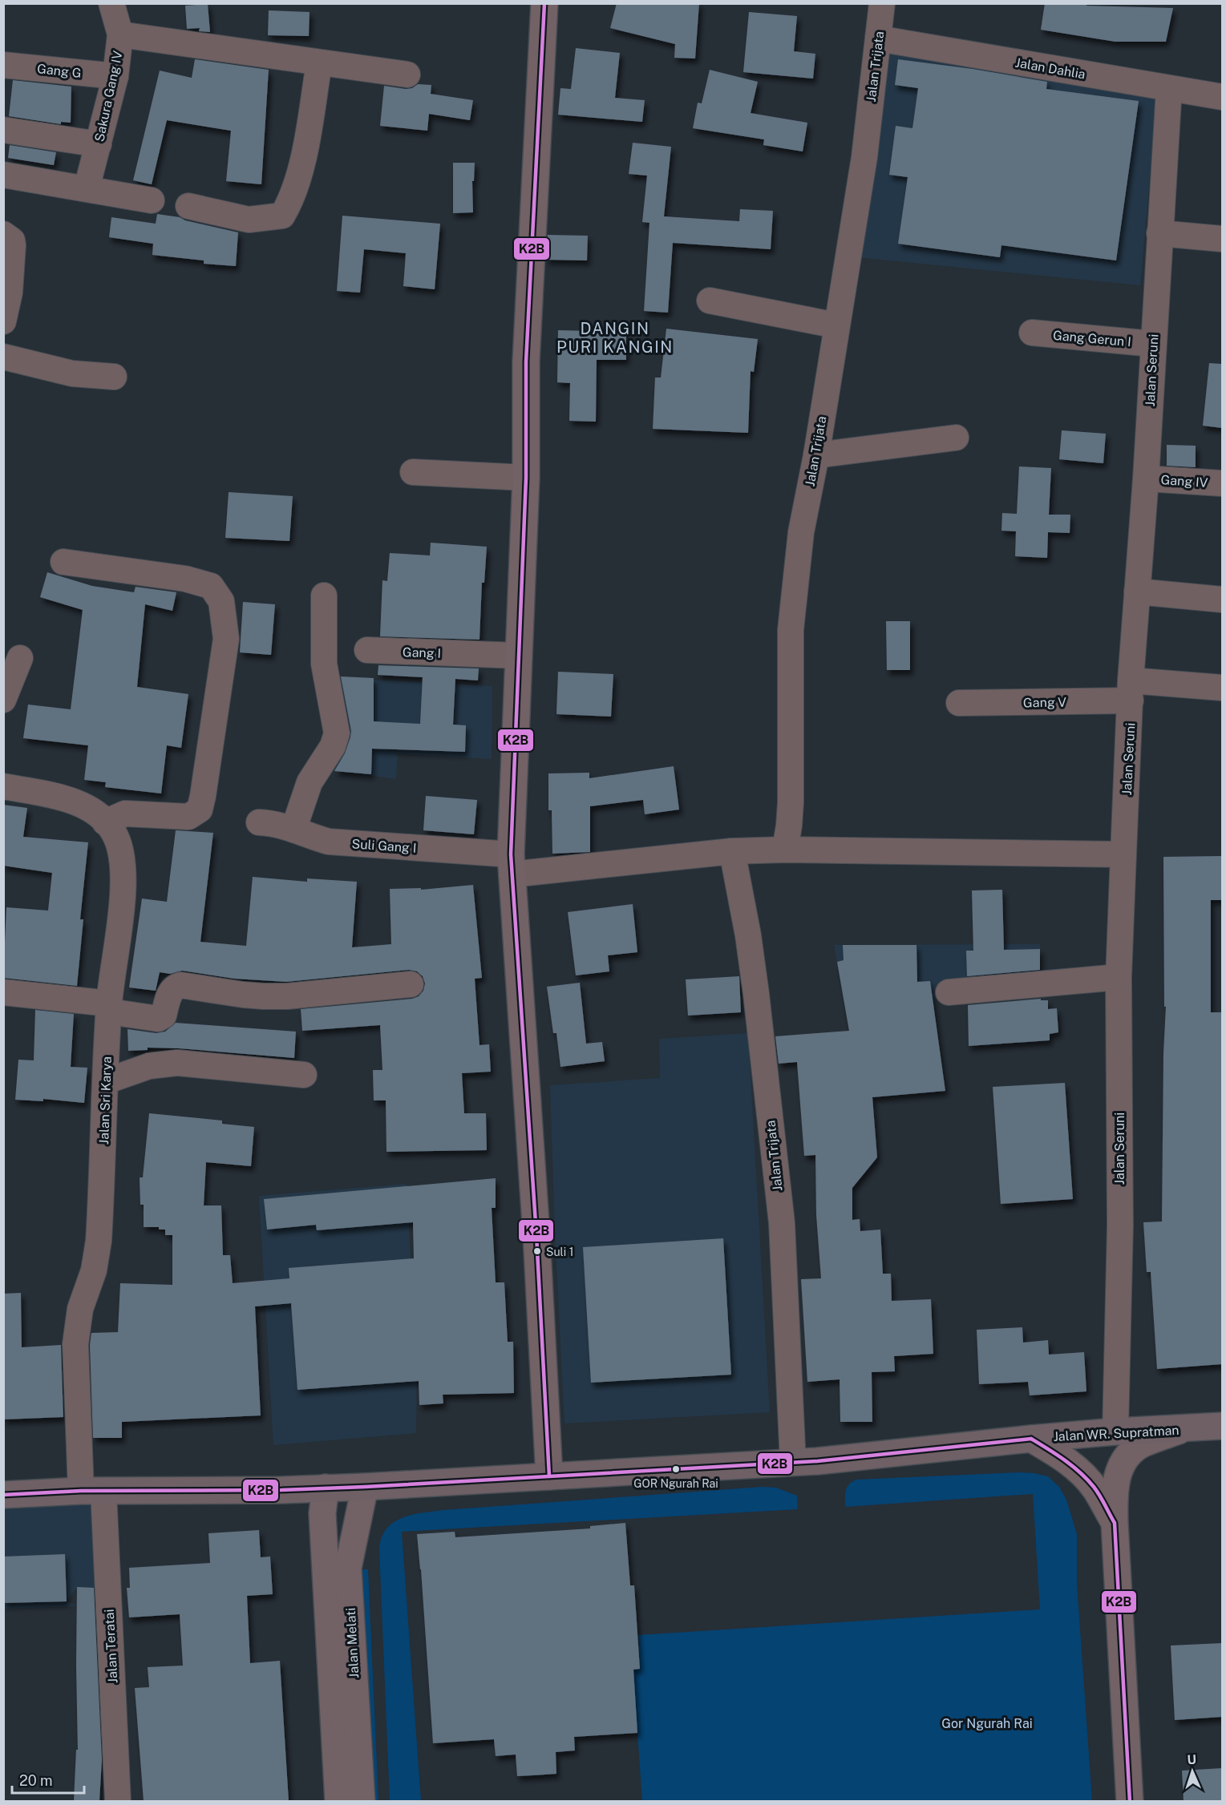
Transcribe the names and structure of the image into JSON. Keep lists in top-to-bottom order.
{
  "streets": {
    "main road": ["Jalan WR. Supratman", "Jalan Melati"],
    "street": [
      "Jalan Trijata",
      "Jalan Dahlia",
      "Gang G",
      "Sakura Gang IV",
      "Gang Gerun I",
      "Jalan Seruni",
      "Gang IV",
      "Gang I",
      "Gang V",
      "Suli Gang I",
      "Jalan Sri Karya",
      "Jalan Teratai"
    ]
  },
  "crossings": [
    ["Jalan Trijata", "Jalan Dahlia"],
    ["Jalan Trijata", "Jalan WR. Supratman"],
    ["Jalan Dahlia", "Jalan Seruni"],
    ["Gang G", "Sakura Gang IV"],
    ["Gang Gerun I", "Jalan Seruni"],
    ["Jalan Seruni", "Gang IV"],
    ["Jalan Seruni", "Gang V"],
    ["Jalan Seruni", "Jalan WR. Supratman"],
    ["Jalan Sri Karya", "Jalan WR. Supratman"],
    ["Jalan Sri Karya", "Jalan Teratai"],
    ["Jalan WR. Supratman", "Jalan Melati"],
    ["Jalan WR. Supratman", "Jalan Teratai"]
  ],
  "districts": ["DANGIN PURI KANGIN"],
  "parks": ["Gor Ngurah Rai"],
  "places": ["Suli 1", "GOR Ngurah Rai"],
  "lines": ["transit line K2B"],
  "scale_bar": "20 m",
  "north": "top"
}
